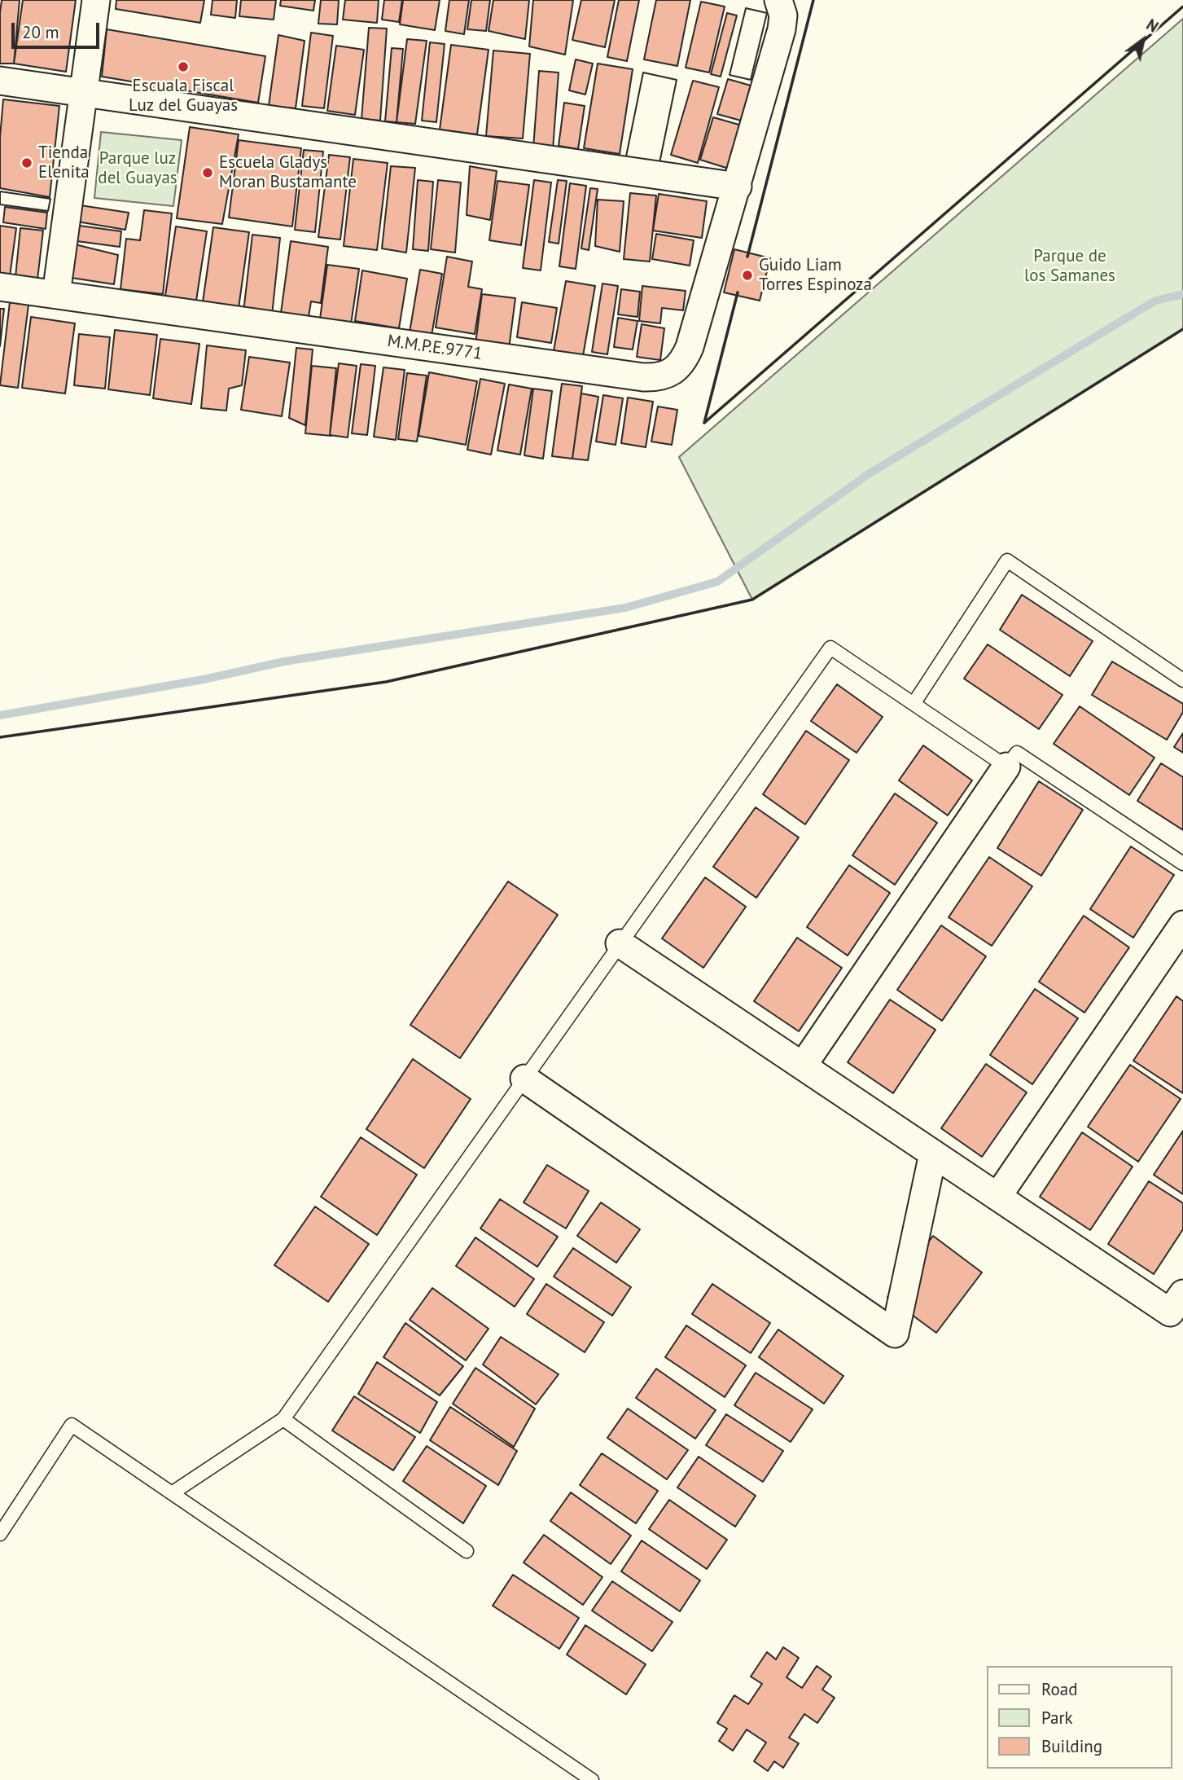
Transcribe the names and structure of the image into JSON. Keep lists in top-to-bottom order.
{
  "streets": {
    "street": ["M.M.P.E.9771"]
  },
  "parks": ["Parque luz del Guayas", "Parque de los Samanes"],
  "places": [
    "Escuala Fiscal Luz del Guayas",
    "Tienda Elenita",
    "Escuela Gladys Moran Bustamante",
    "Guido Liam Torres Espinoza"
  ],
  "legend": ["Road", "Park", "Building"],
  "scale_bar": "20 m",
  "north": "top right"
}
